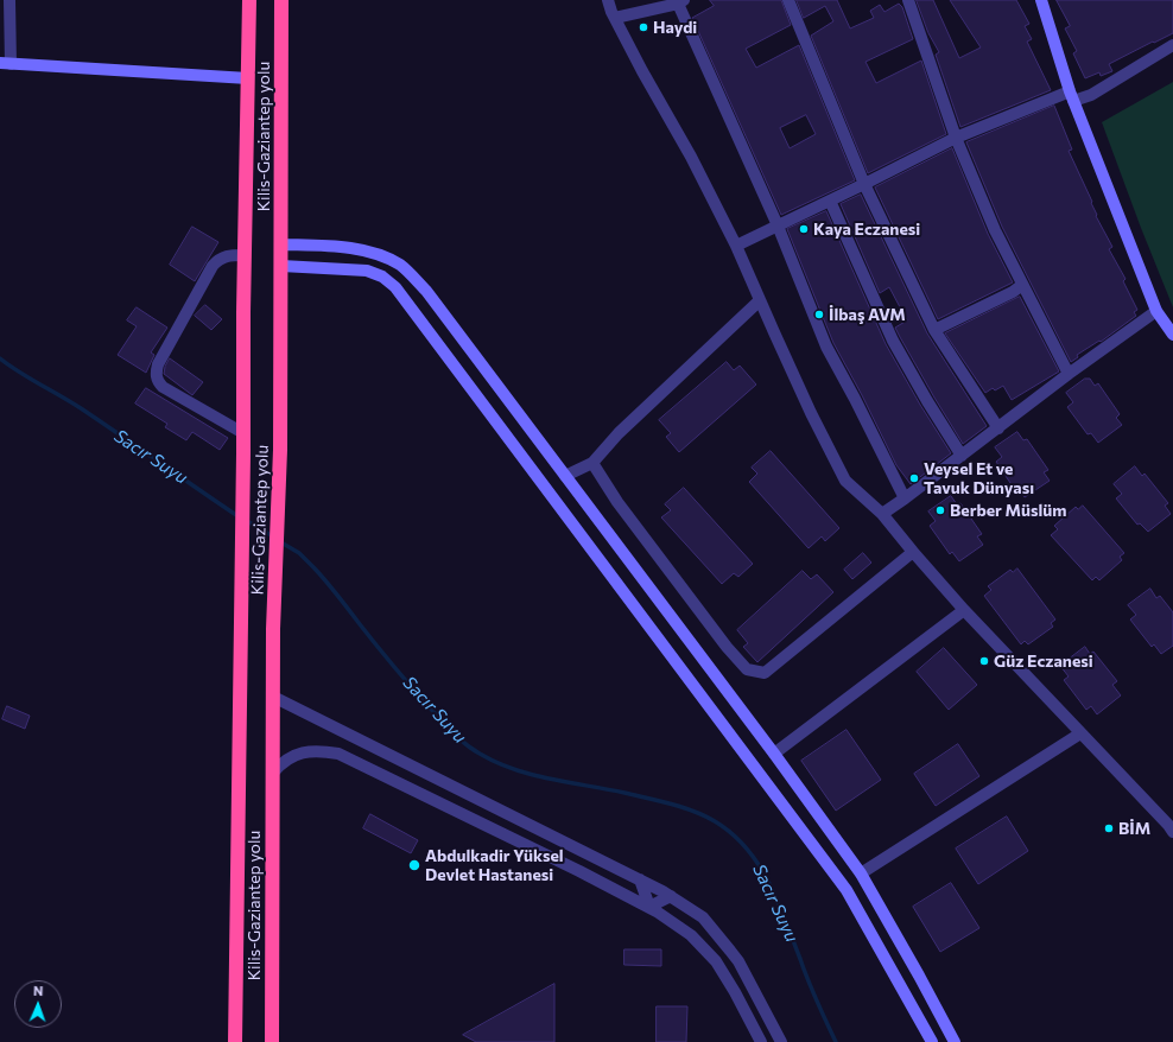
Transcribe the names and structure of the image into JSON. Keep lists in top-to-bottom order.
{
  "streets": {
    "highway": ["Kilis-Gaziantep yolu"]
  },
  "water": ["Sacır Suyu"],
  "places": [
    "Haydi",
    "Kaya Eczanesi",
    "İlbaş AVM",
    "Veysel Et ve Tavuk Dünyası",
    "Berber Müslüm",
    "Güz Eczanesi",
    "BİM",
    "Abdulkadir Yüksel Devlet Hastanesi"
  ],
  "north": "top"
}
